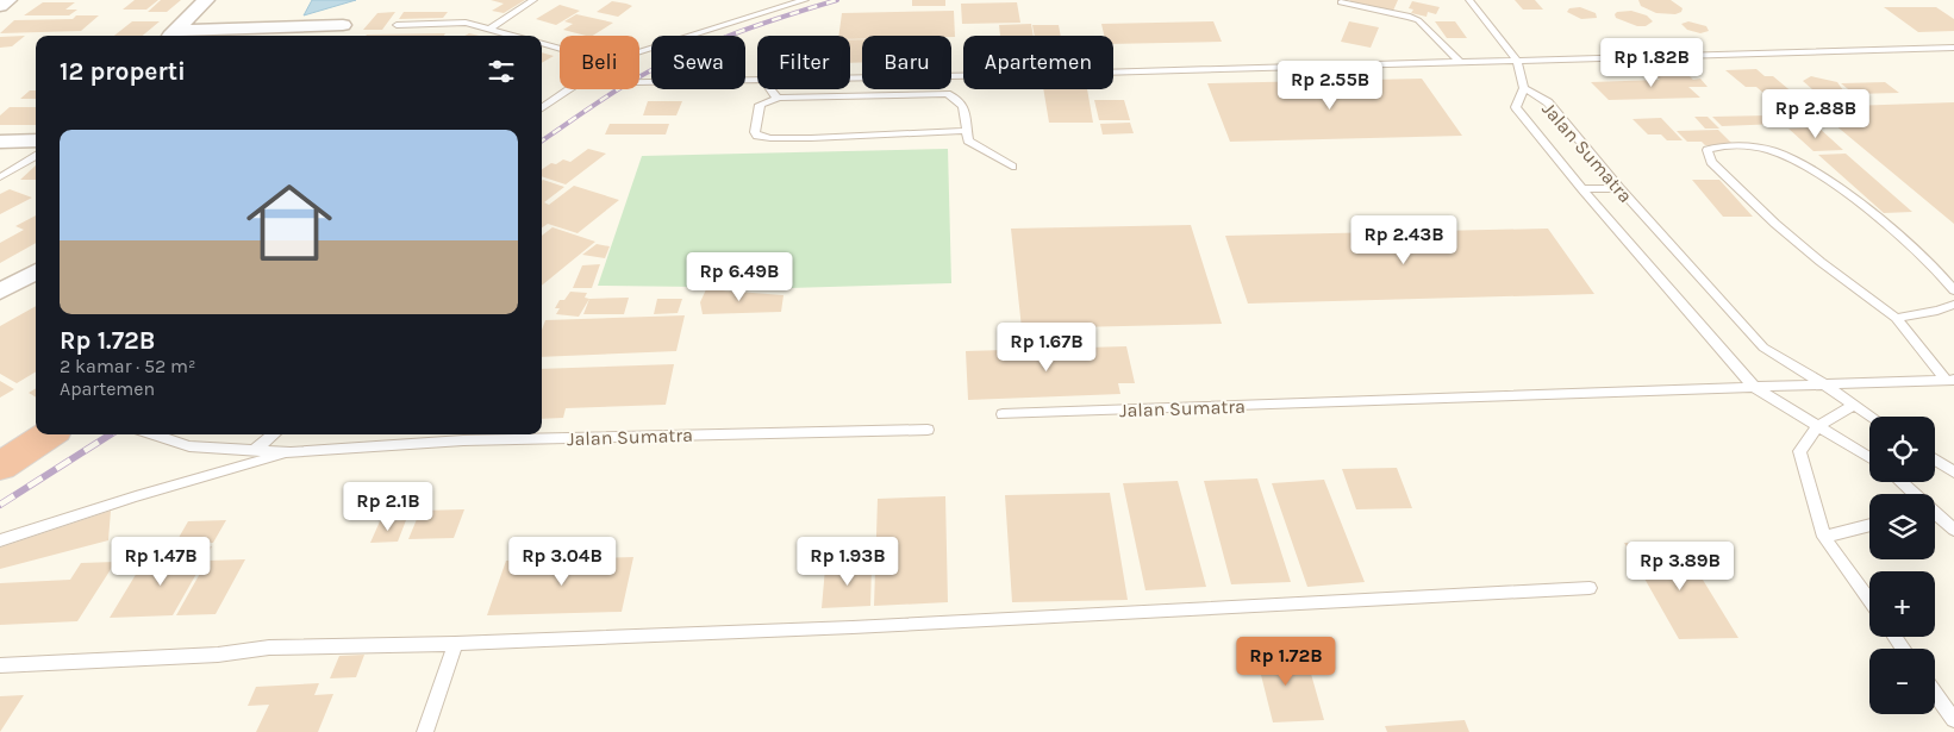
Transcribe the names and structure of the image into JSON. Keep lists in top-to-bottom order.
{
  "streets": {
    "lane": ["Jalan Sumatra"]
  },
  "page": {
    "chip": [
      "Beli",
      "Sewa",
      "Filter",
      "Baru",
      "Apartemen"
    ],
    "heading": "12 properti",
    "price": [
      "Rp 1.82B",
      "Rp 2.55B",
      "Rp 2.88B",
      "Rp 2.43B",
      "Rp 6.49B",
      "Rp 1.67B",
      "Rp 2.1B",
      "Rp 1.47B",
      "Rp 3.04B",
      "Rp 1.93B",
      "Rp 3.89B",
      "Rp 1.72B"
    ],
    "list": [
      {
        "name": "Rp 1.72B",
        "note": "2 kamar · 52 m² · Apartemen"
      }
    ],
    "map_buttons": ["+", "−"]
  }
}
